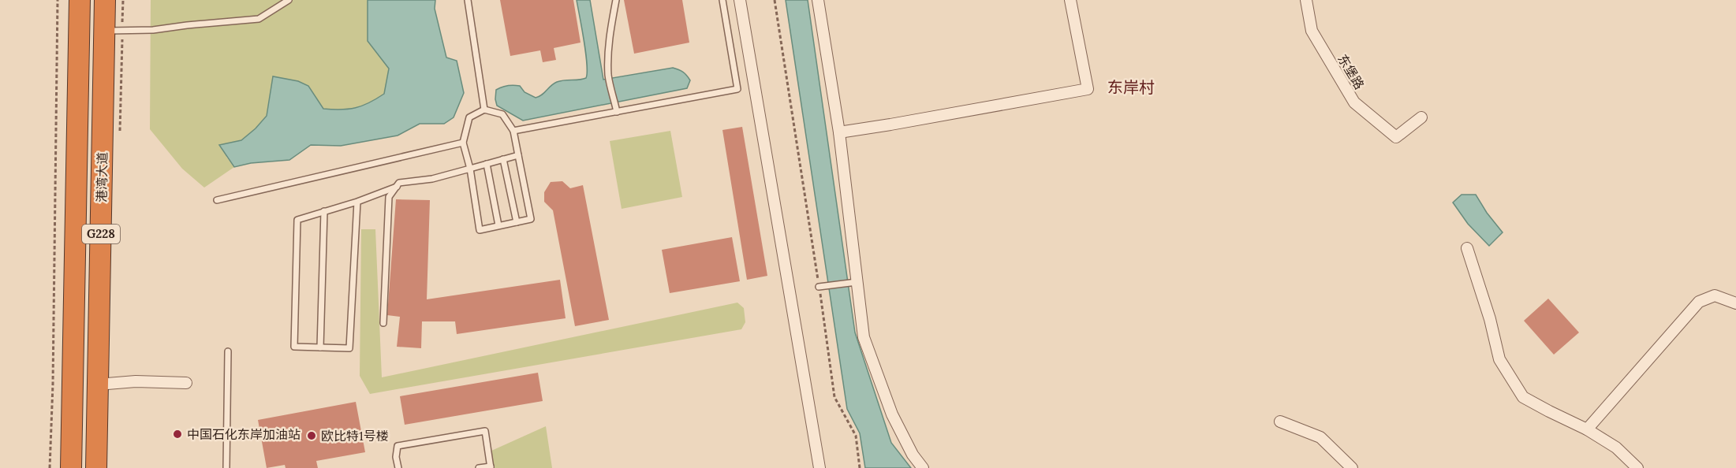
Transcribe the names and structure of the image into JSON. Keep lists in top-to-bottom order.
{
  "streets": {
    "highway": ["港湾大道", "G228"],
    "street": ["东堡路"]
  },
  "districts": ["东岸村"],
  "places": ["中国石化东岸加油站", "欧比特1号楼"]
}
